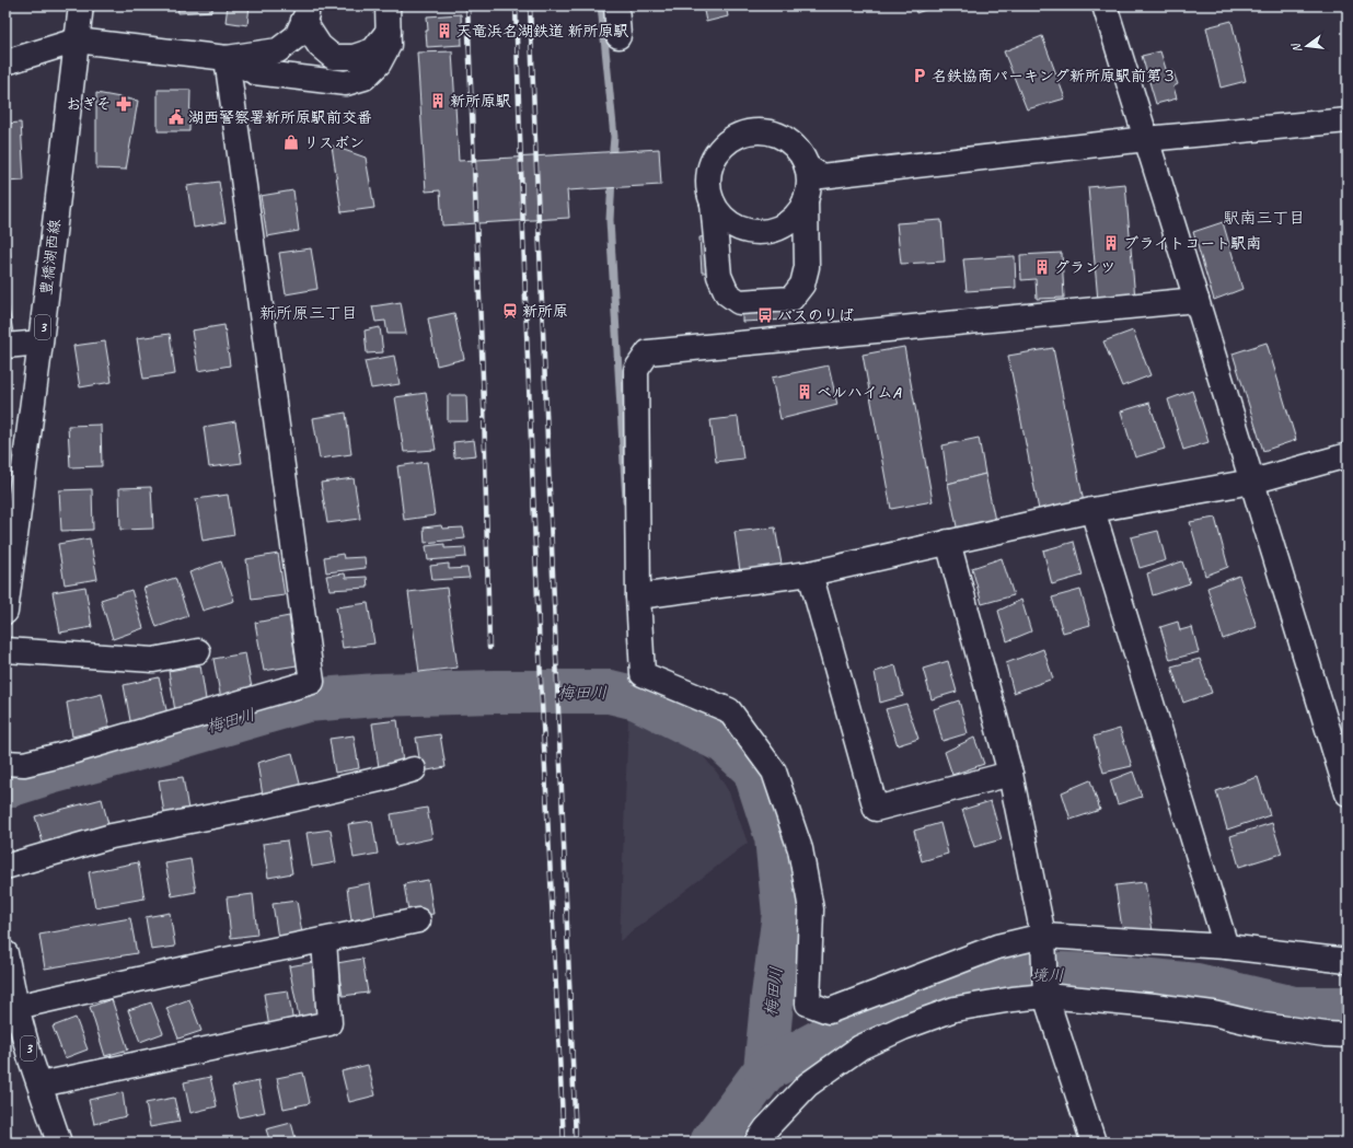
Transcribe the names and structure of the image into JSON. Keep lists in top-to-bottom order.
{
  "streets": {
    "street": ["豊橋湖西線", "3"]
  },
  "districts": ["駅南三丁目", "新所原三丁目"],
  "water": ["梅田川", "境川"],
  "places": {
    "building": [
      "天竜浜名湖鉄道 新所原駅",
      "新所原駅",
      "ブライトコート駅南",
      "グランツ",
      "ベルハイムA"
    ],
    "parking": ["名鉄協商パーキング新所原駅前第３"],
    "pharmacy": ["おぎそ"],
    "public building": ["湖西警察署新所原駅前交番"],
    "shop": ["リスボン"],
    "station": ["新所原"],
    "bus stop": ["バスのりば"]
  },
  "north": "left"
}
